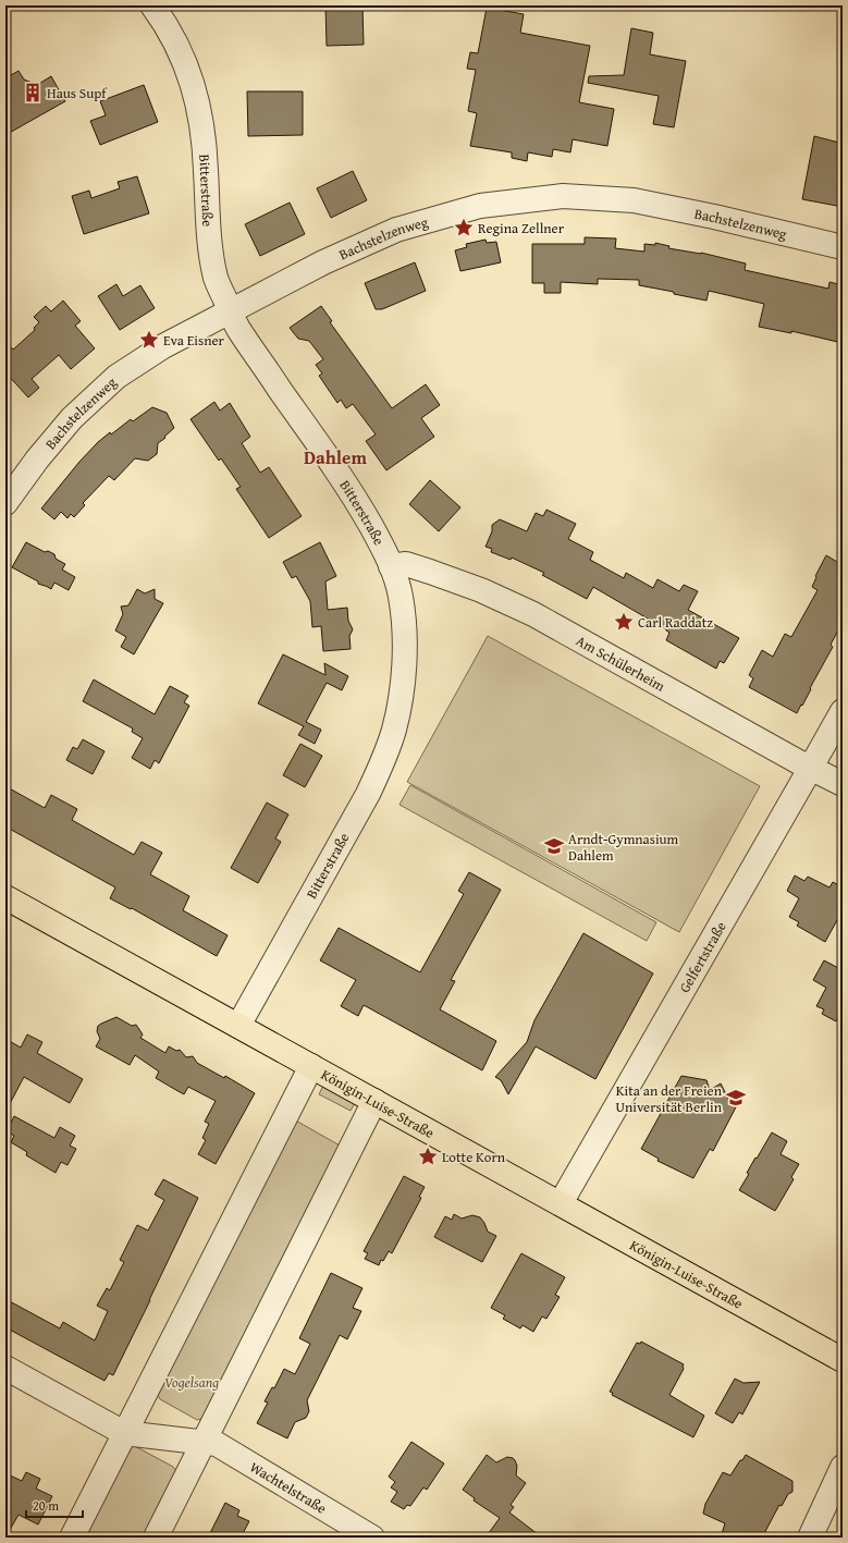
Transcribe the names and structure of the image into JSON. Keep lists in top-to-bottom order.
{
  "streets": {
    "main road": ["Königin-Luise-Straße"],
    "street": [
      "Bitterstraße",
      "Bachstelzenweg",
      "Am Schülerheim",
      "Gelfertstraße",
      "Wachtelstraße"
    ]
  },
  "crossings": [
    ["Bitterstraße", "Bachstelzenweg"],
    ["Bitterstraße", "Am Schülerheim"],
    ["Bitterstraße", "Königin-Luise-Straße"],
    ["Am Schülerheim", "Gelfertstraße"],
    ["Gelfertstraße", "Königin-Luise-Straße"]
  ],
  "districts": ["Dahlem"],
  "parks": ["Vogelsang"],
  "places": {
    "building": ["Haus Supf"],
    "place": [
      "Regina Zellner",
      "Eva Eisner",
      "Carl Raddatz",
      "Lotte Korn"
    ],
    "school or university": ["Arndt-Gymnasium Dahlem", "Kita an der Freien Universität Berlin"]
  },
  "scale_bar": "20 m"
}
